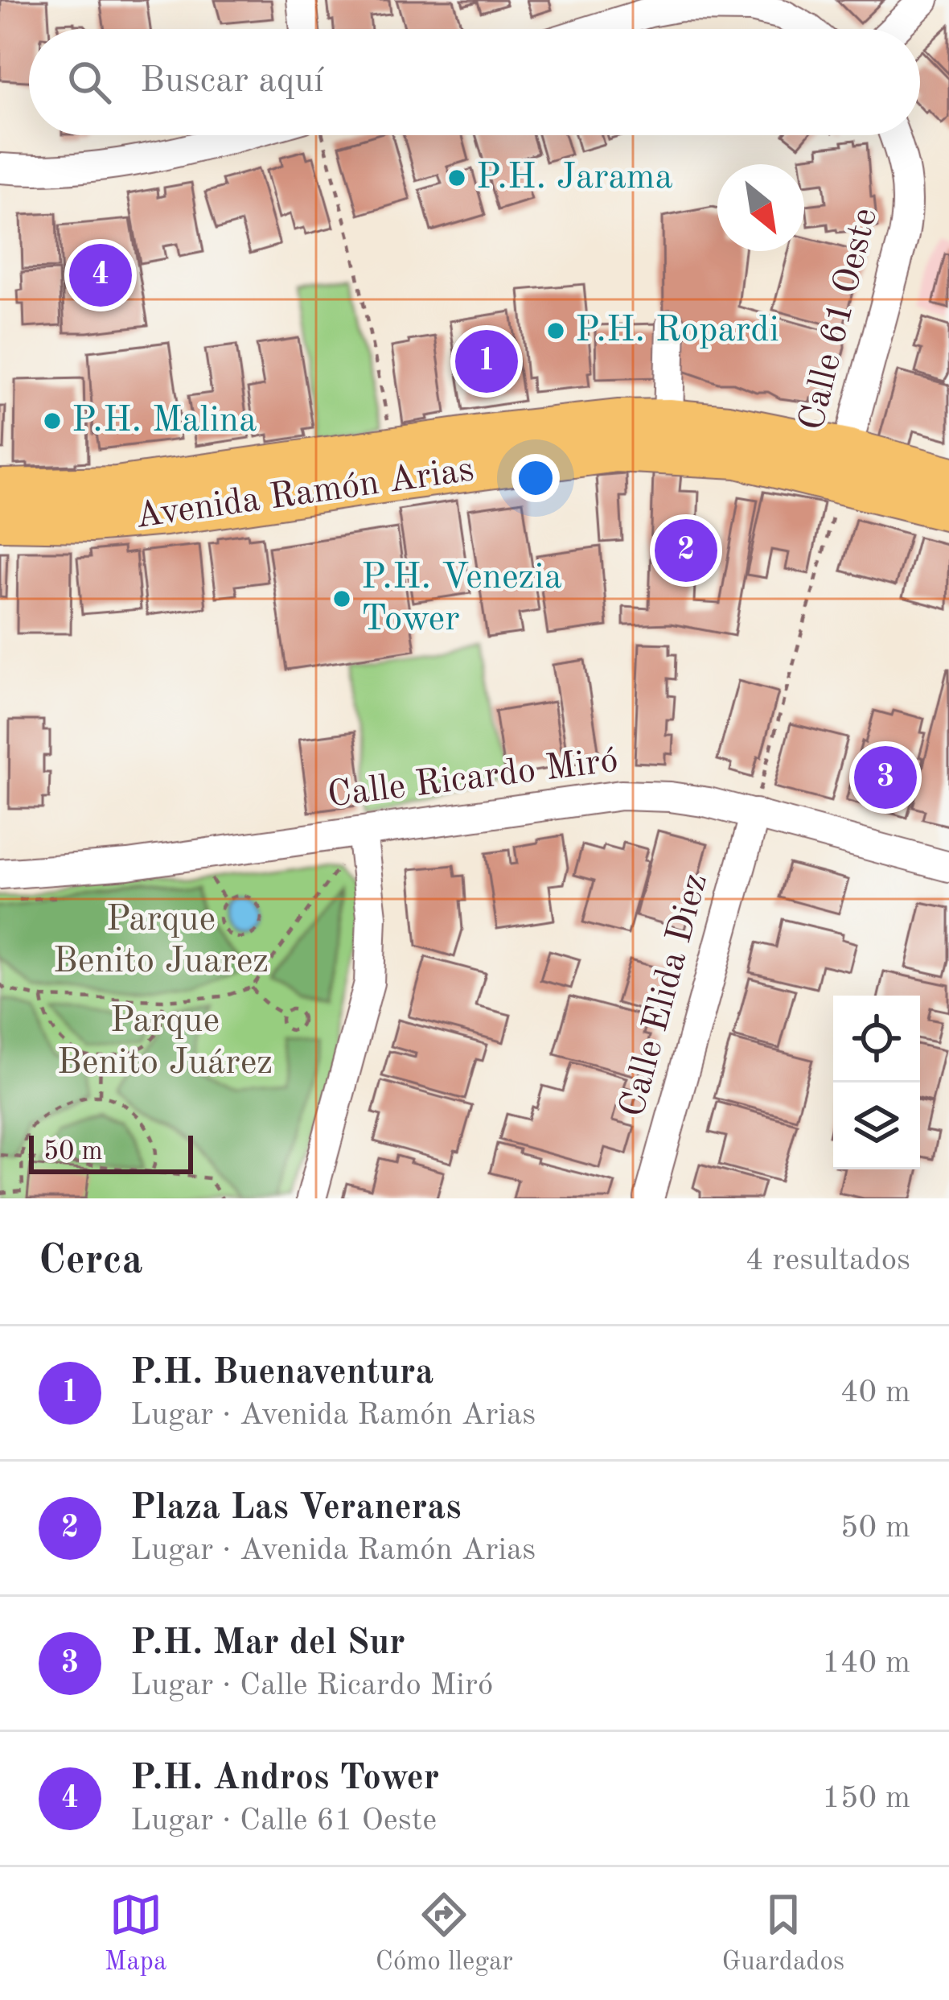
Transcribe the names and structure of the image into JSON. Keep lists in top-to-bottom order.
{
  "streets": {
    "main road": ["Avenida Ramón Arias"],
    "street": ["Calle 61 Oeste", "Calle Ricardo Miró", "Calle Elida Diez"]
  },
  "crossings": [
    ["Calle 61 Oeste", "Avenida Ramón Arias"],
    ["Calle Ricardo Miró", "Calle Elida Diez"]
  ],
  "parks": ["Parque Benito Juarez", "Parque Benito Juárez"],
  "places": [
    "P.H. Jarama",
    "P.H. Ropardi",
    "P.H. Malina",
    "P.H. Venezia Tower"
  ],
  "scale_bar": "50 m",
  "north": "bottom right",
  "page": {
    "search": "Buscar aquí",
    "pins": [
      "4",
      "1",
      "2",
      "3"
    ],
    "scale": "50 m",
    "heading": ["Cerca", "4 resultados"],
    "list": [
      {
        "mark": "1",
        "name": "P.H. Buenaventura",
        "note": "Lugar · Avenida Ramón Arias",
        "value": "40 m"
      },
      {
        "mark": "2",
        "name": "Plaza Las Veraneras",
        "note": "Lugar · Avenida Ramón Arias",
        "value": "50 m"
      },
      {
        "mark": "3",
        "name": "P.H. Mar del Sur",
        "note": "Lugar · Calle Ricardo Miró",
        "value": "140 m"
      },
      {
        "mark": "4",
        "name": "P.H. Andros Tower",
        "note": "Lugar · Calle 61 Oeste",
        "value": "150 m"
      }
    ],
    "nav": ["Mapa", "Cómo llegar", "Guardados"]
  }
}
